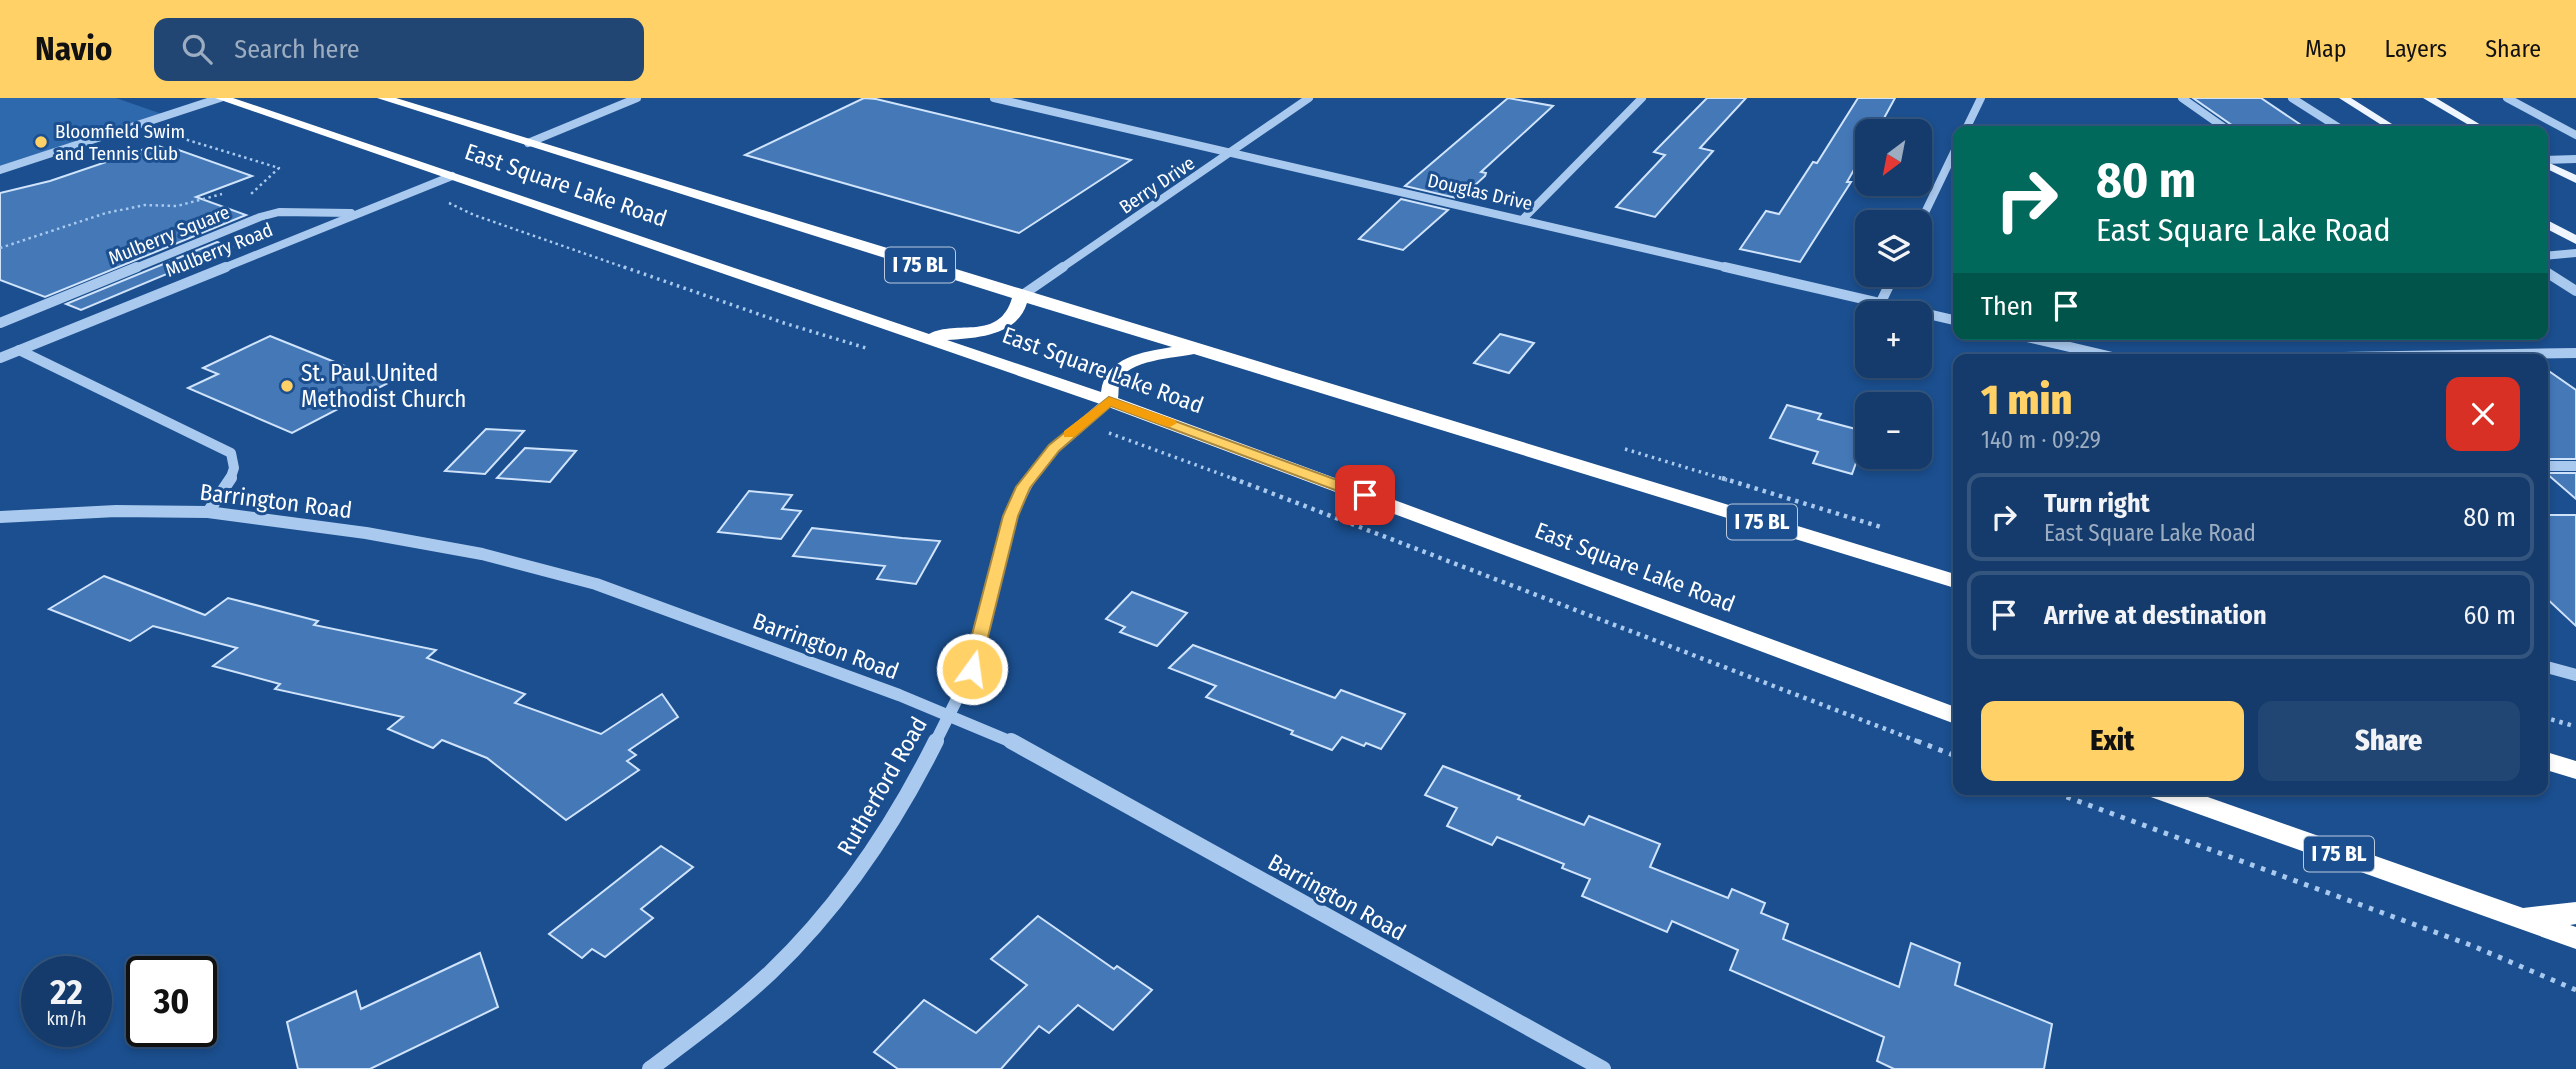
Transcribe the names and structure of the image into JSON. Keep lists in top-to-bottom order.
{
  "streets": {
    "highway": ["East Square Lake Road", "I 75 BL"],
    "street": [
      "Berry Drive",
      "Douglas Drive",
      "Mulberry Square",
      "Mulberry Road",
      "Barrington Road",
      "Rutherford Road"
    ]
  },
  "crossings": [
    ["East Square Lake Road", "Berry Drive"],
    ["East Square Lake Road", "Mulberry Road"],
    ["East Square Lake Road", "Rutherford Road"],
    ["Berry Drive", "Douglas Drive"],
    ["Mulberry Square", "Mulberry Road"],
    ["Barrington Road", "Rutherford Road"]
  ],
  "places": ["Bloomfield Swim and Tennis Club", "St. Paul United Methodist Church"],
  "north": "bottom left",
  "page": {
    "header": "Navio",
    "search": "Search here",
    "nav": ["Map", "Layers", "Share"],
    "map_buttons": ["+", "−"],
    "turn": ["80 m", "East Square Lake Road"],
    "then": "Then",
    "heading": ["1 min", "140 m · 09:29"],
    "list": [
      {
        "name": "Turn right",
        "note": "East Square Lake Road",
        "value": "80 m"
      },
      {
        "name": "Arrive at destination",
        "value": "60 m"
      }
    ],
    "buttons": ["Exit", "Share"],
    "speed": "22 km/h",
    "limit": "30"
  }
}
